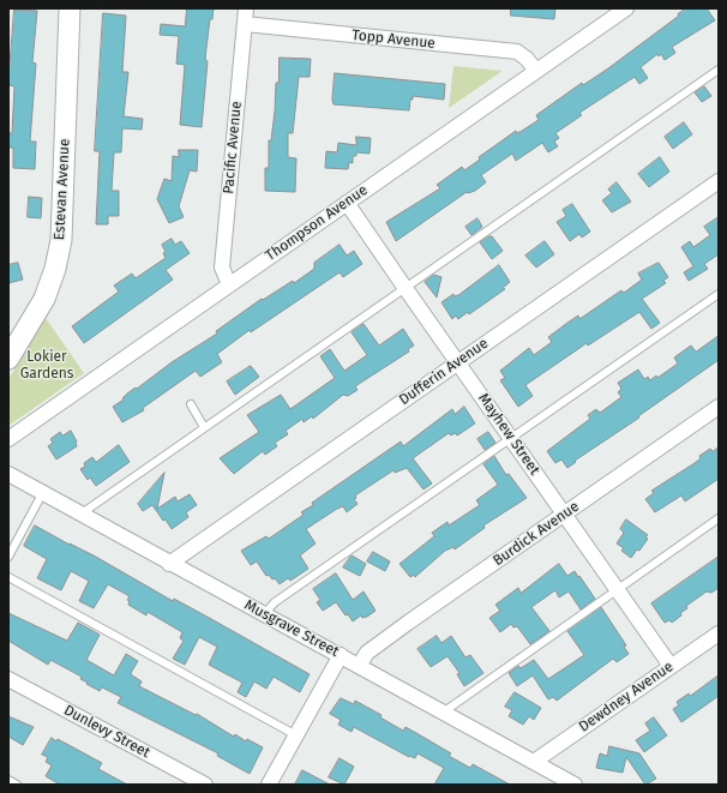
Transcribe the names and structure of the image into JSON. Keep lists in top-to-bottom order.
{
  "streets": {
    "street": [
      "Topp Avenue",
      "Pacific Avenue",
      "Estevan Avenue",
      "Thompson Avenue",
      "Dufferin Avenue",
      "Mayhew Street",
      "Burdick Avenue",
      "Musgrave Street",
      "Dewdney Avenue",
      "Dunlevy Street"
    ]
  },
  "crossings": [
    ["Topp Avenue", "Pacific Avenue"],
    ["Topp Avenue", "Thompson Avenue"],
    ["Pacific Avenue", "Thompson Avenue"],
    ["Thompson Avenue", "Mayhew Street"],
    ["Dufferin Avenue", "Mayhew Street"],
    ["Dufferin Avenue", "Musgrave Street"],
    ["Mayhew Street", "Burdick Avenue"],
    ["Mayhew Street", "Dewdney Avenue"],
    ["Burdick Avenue", "Musgrave Street"],
    ["Musgrave Street", "Dewdney Avenue"]
  ],
  "parks": ["Lokier Gardens"]
}
